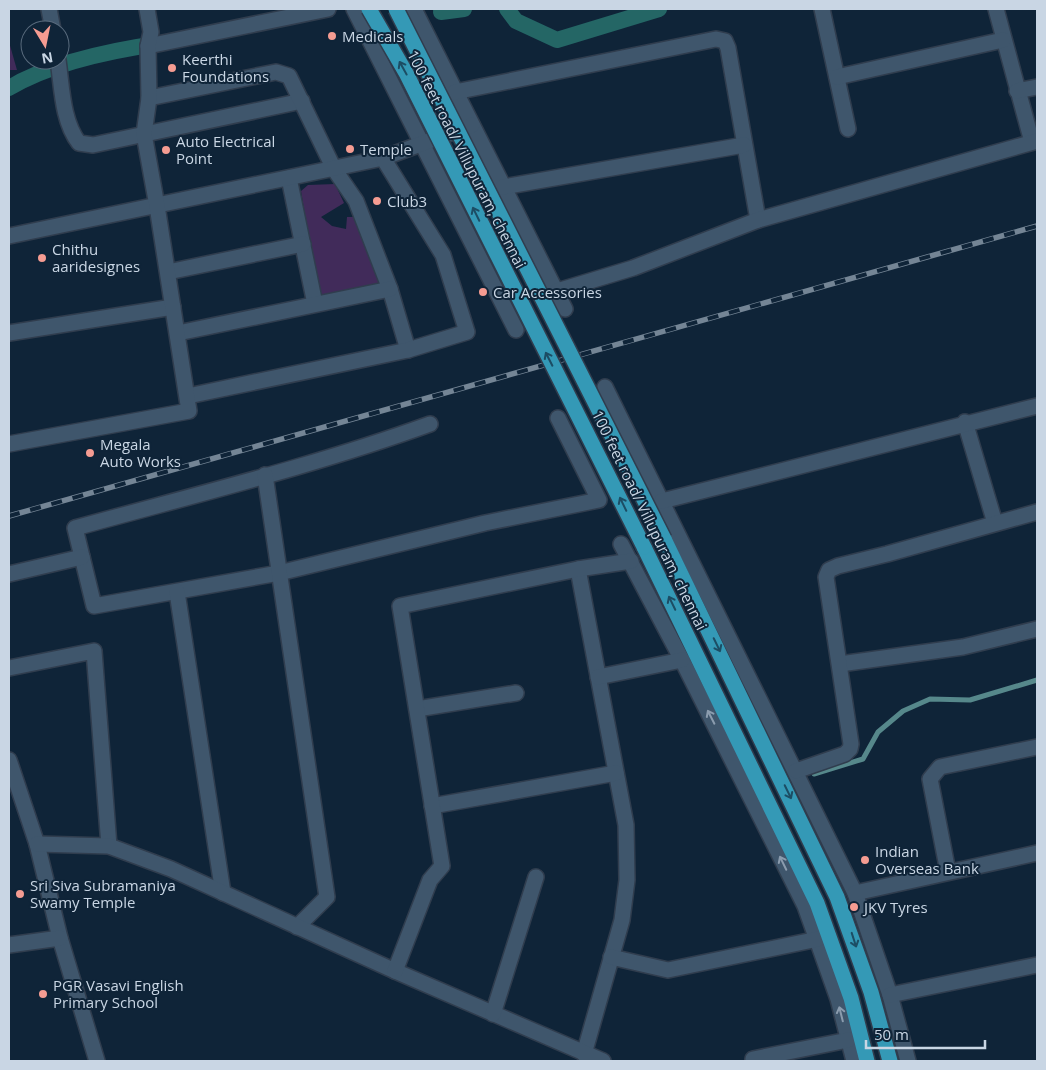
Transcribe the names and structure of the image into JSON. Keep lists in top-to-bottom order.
{
  "streets": {
    "highway": ["100 feet road/ Villupuram, chennai"]
  },
  "places": [
    "Medicals",
    "Keerthi Foundations",
    "Temple",
    "Auto Electrical Point",
    "Club3",
    "Chithu aaridesignes",
    "Car Accessories",
    "Megala Auto Works",
    "Indian Overseas Bank",
    "Sri Siva Subramaniya Swamy Temple",
    "JKV Tyres",
    "PGR Vasavi English Primary School"
  ],
  "scale_bar": "50 m",
  "north": "bottom"
}
